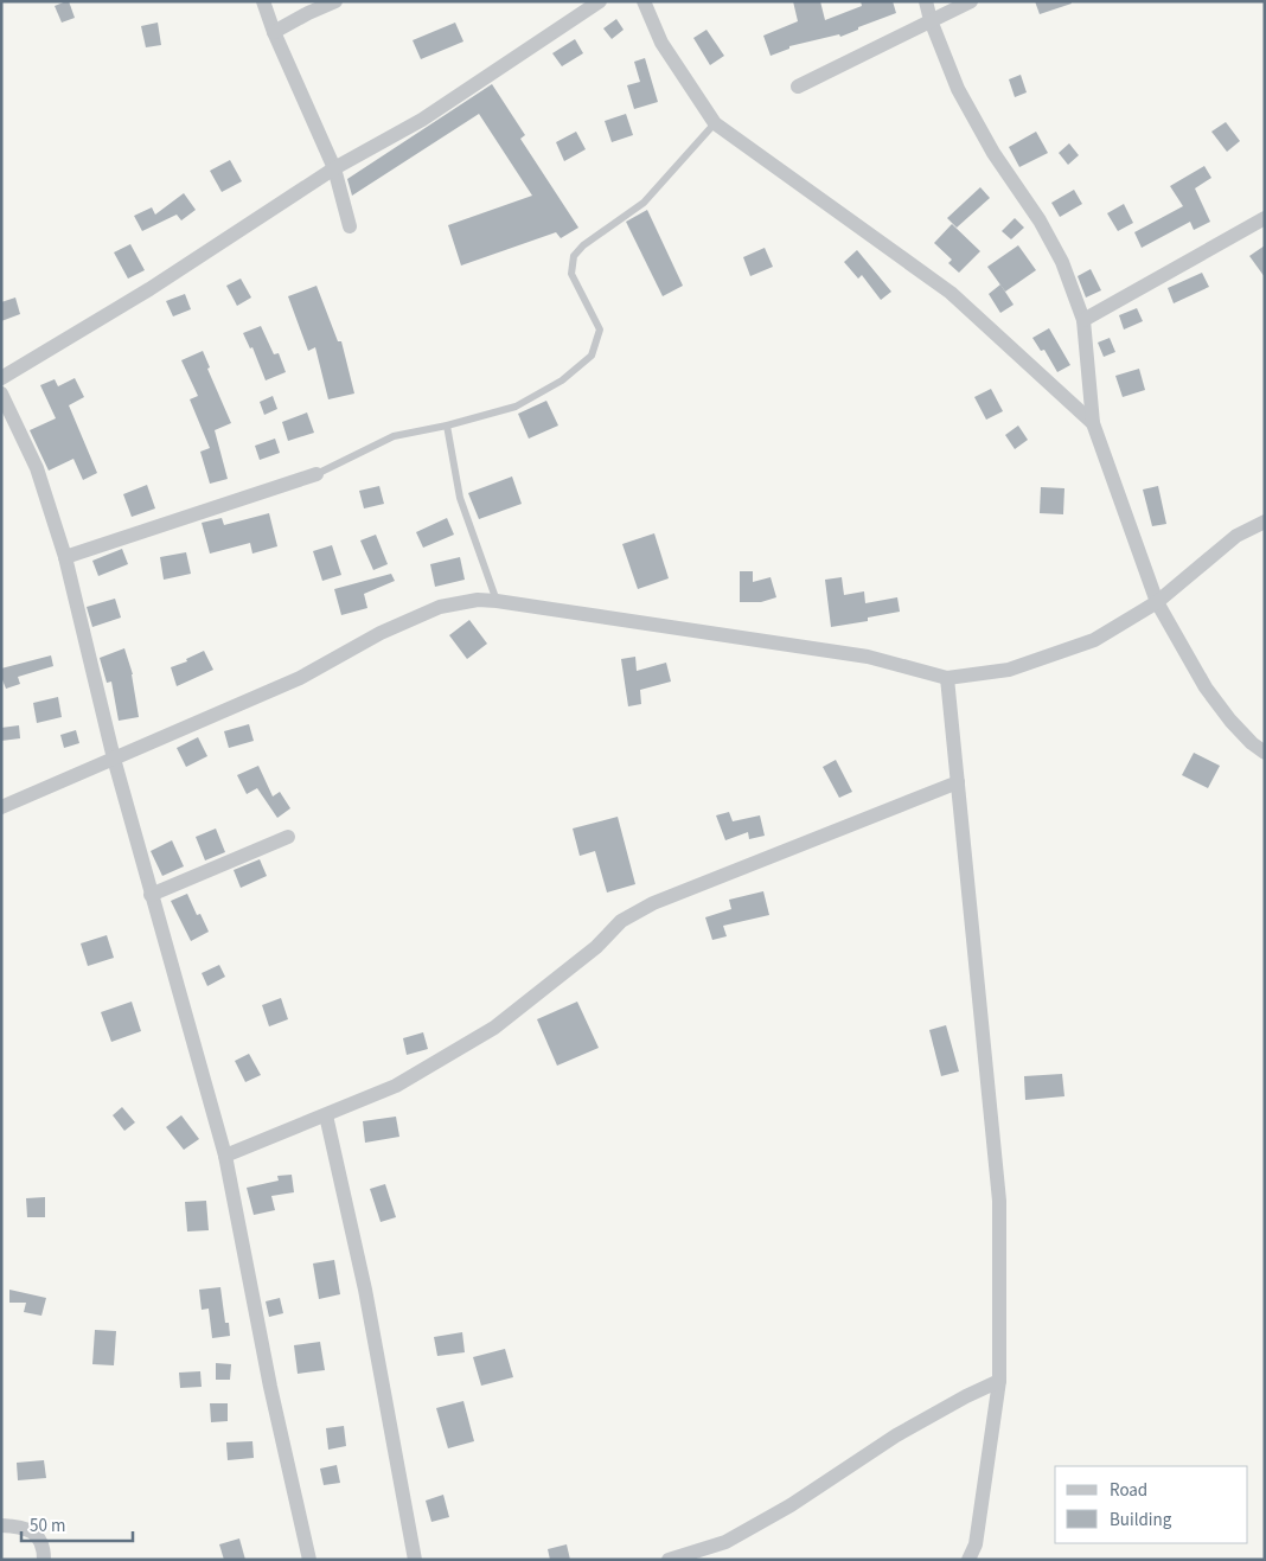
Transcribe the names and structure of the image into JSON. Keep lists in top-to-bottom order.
{
  "legend": ["Road", "Building"],
  "scale_bar": "50 m"
}
